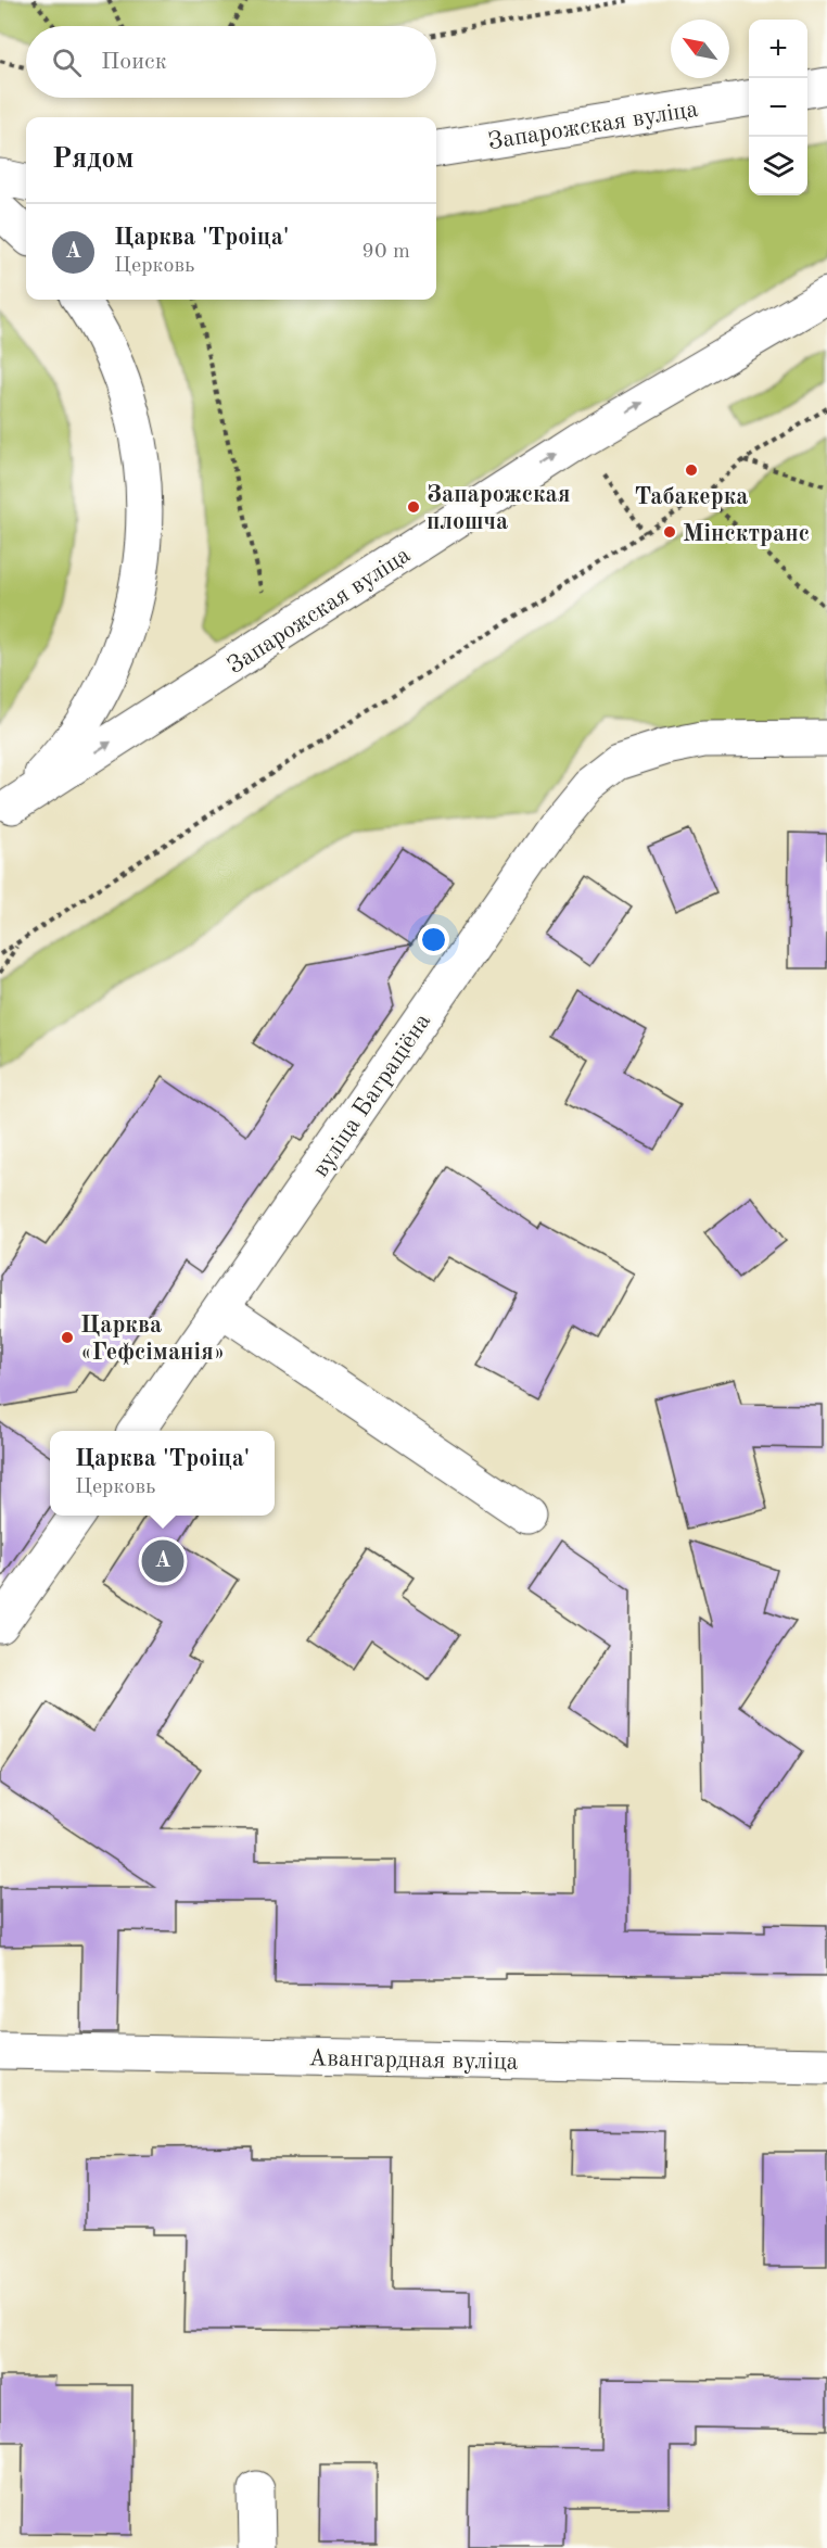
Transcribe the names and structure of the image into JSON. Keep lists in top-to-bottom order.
{
  "streets": {
    "street": ["Запарожская вуліца", "вуліца Баграціёна", "Авангардная вуліца"]
  },
  "one_way": ["Запарожская вуліца"],
  "places": [
    "Табакерка",
    "Запарожская плошча",
    "Мінсктранс",
    "Царква «Гефсіманія»"
  ],
  "north": "top left",
  "page": {
    "map_buttons": ["+", "−"],
    "search": "Поиск",
    "heading": "Рядом",
    "list": [
      {
        "mark": "A",
        "name": "Царква 'Троіца'",
        "note": "Церковь",
        "value": "90 m"
      }
    ],
    "popup": ["Царква 'Троіца'", "Церковь"],
    "pins": "A"
  }
}
